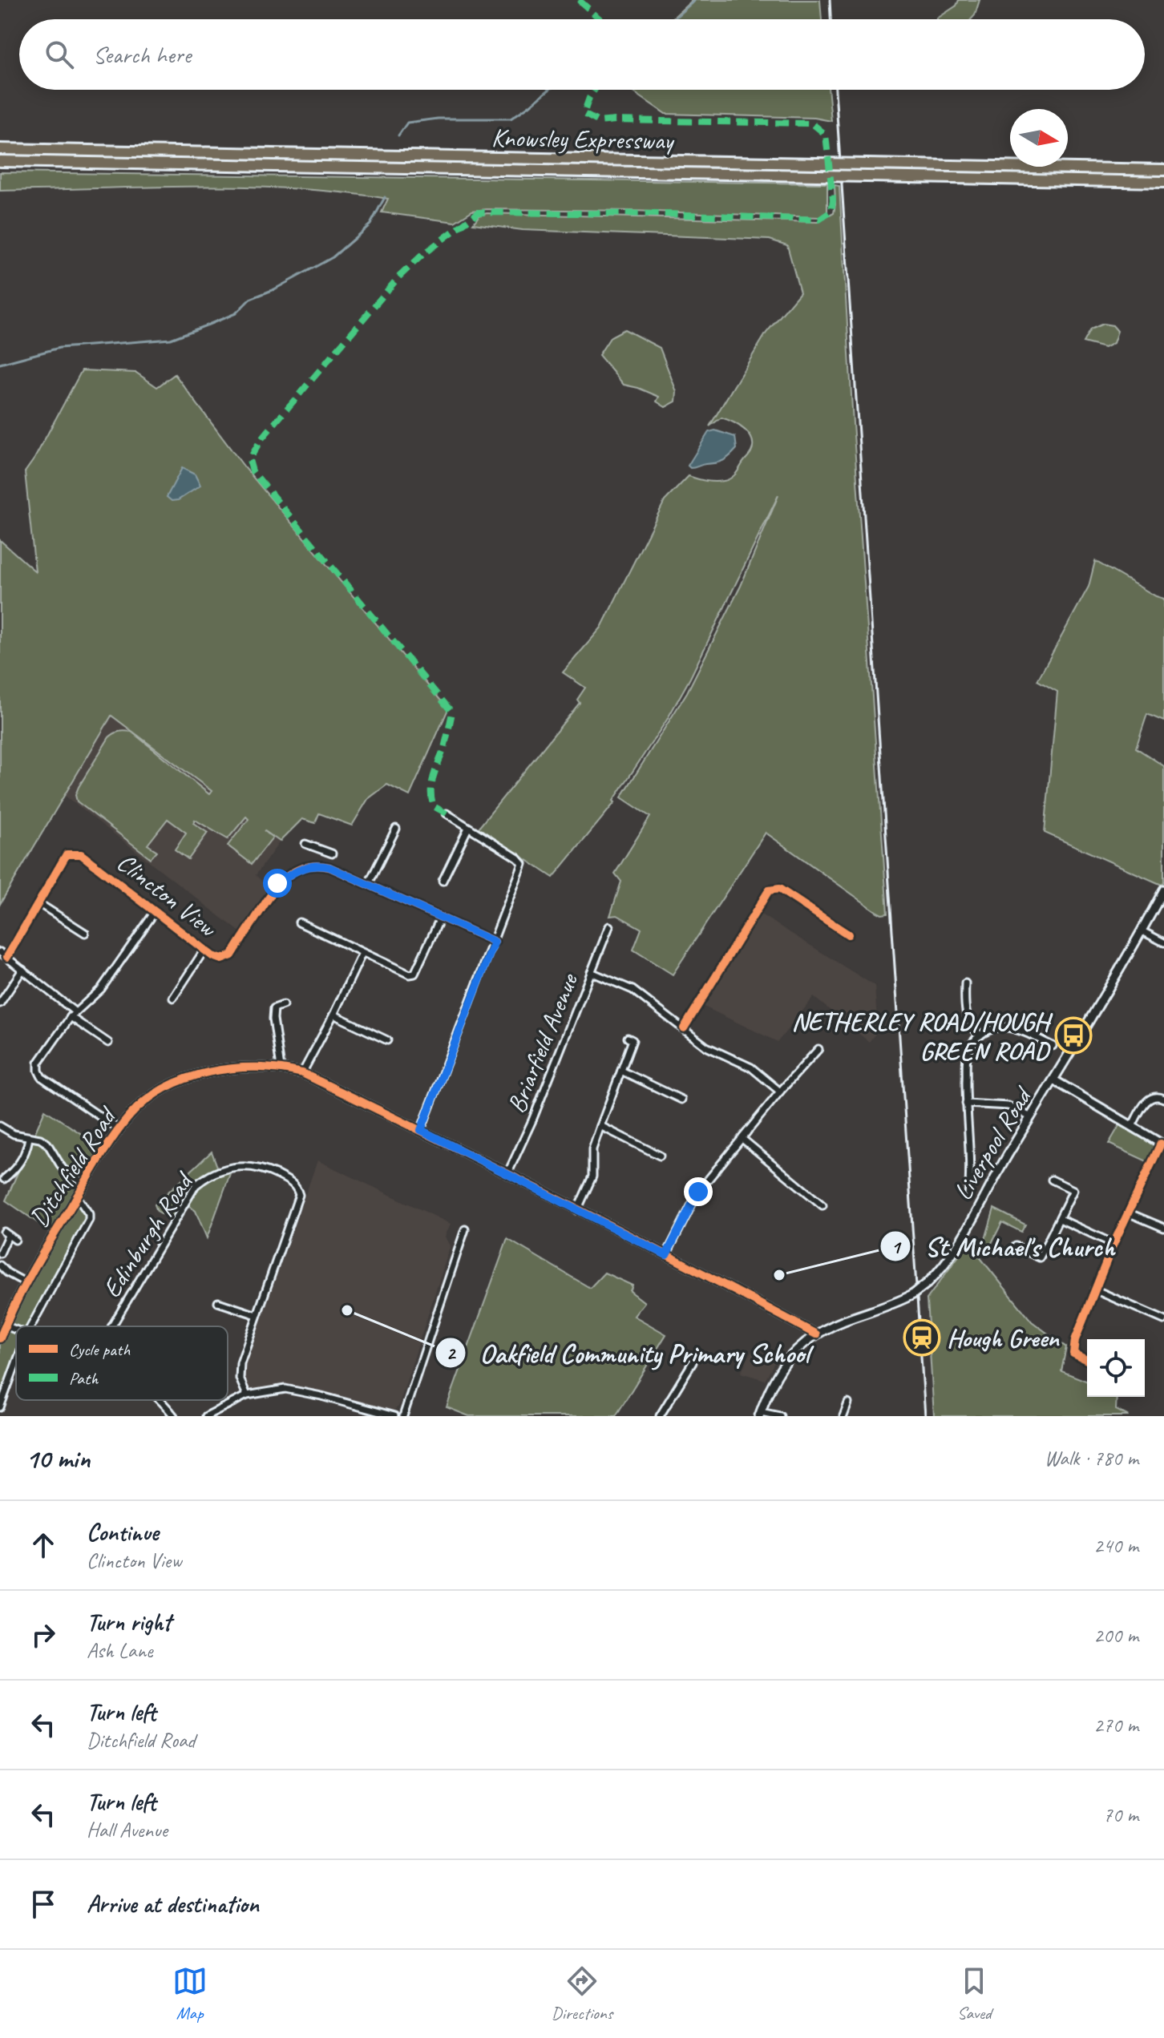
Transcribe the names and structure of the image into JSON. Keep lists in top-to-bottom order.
{
  "streets": {
    "highway": ["Knowsley Expressway"],
    "street": [
      "Clincton View",
      "Briarfield Avenue",
      "Liverpool Road",
      "Ditchfield Road",
      "Edinburgh Road"
    ]
  },
  "crossings": [
    ["Briarfield Avenue", "Ditchfield Road"],
    ["Liverpool Road", "Ditchfield Road"]
  ],
  "places": {
    "bus stop": ["NETHERLEY ROAD/HOUGH GREEN ROAD"],
    "other": ["St Michael's Church", "Oakfield Community Primary School"],
    "station": ["Hough Green"]
  },
  "legend": ["Cycle path", "Path"],
  "north": "right",
  "page": {
    "search": "Search here",
    "heading": ["10 min", "Walk · 780 m"],
    "list": [
      ["Continue", "Clincton View", "240 m"],
      ["Turn right", "Ash Lane", "200 m"],
      ["Turn left", "Ditchfield Road", "270 m"],
      ["Turn left", "Hall Avenue", "70 m"],
      "Arrive at destination"
    ],
    "nav": ["Map", "Directions", "Saved"]
  }
}
